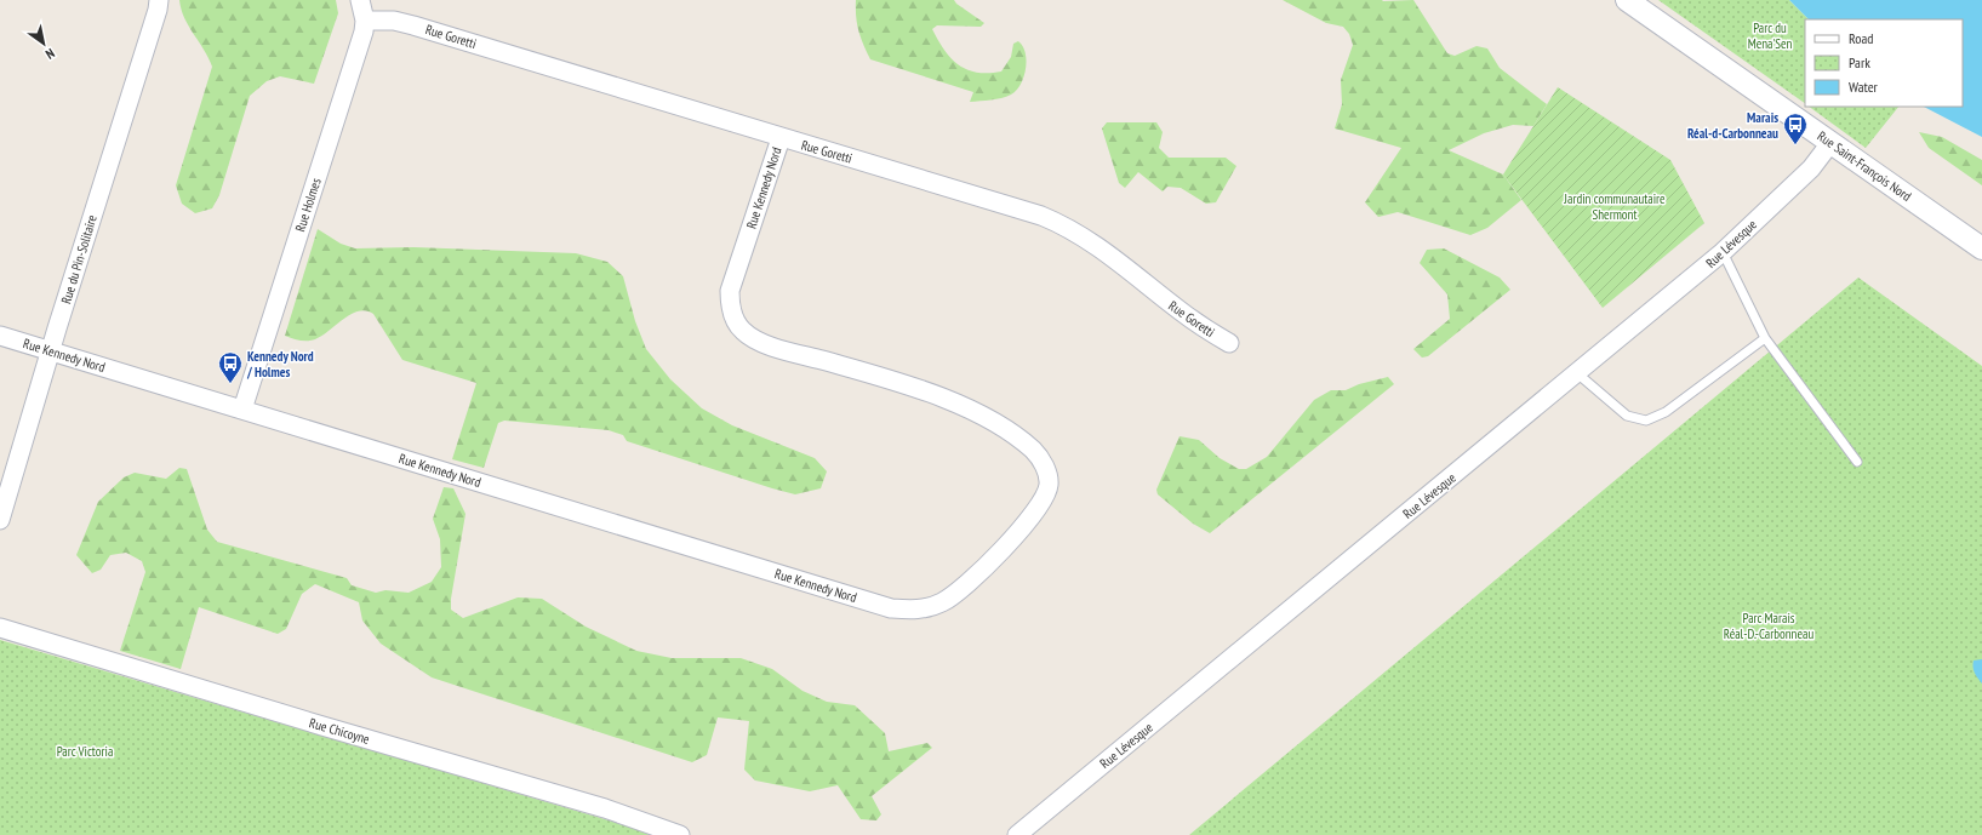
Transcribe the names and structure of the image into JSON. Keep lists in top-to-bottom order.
{
  "streets": {
    "street": [
      "Rue Goretti",
      "Rue Saint-François Nord",
      "Rue Kennedy Nord",
      "Rue Holmes",
      "Rue Lévesque",
      "Rue du Pin-Solitaire",
      "Rue Chicoyne"
    ]
  },
  "crossings": [
    ["Rue Goretti", "Rue Kennedy Nord"],
    ["Rue Goretti", "Rue Holmes"],
    ["Rue Saint-François Nord", "Rue Lévesque"],
    ["Rue Kennedy Nord", "Rue Holmes"],
    ["Rue Kennedy Nord", "Rue du Pin-Solitaire"]
  ],
  "parks": [
    "Parc du Mena'Sen",
    "Jardin communautaire Shermont",
    "Parc Marais Réal-D.-Carbonneau",
    "Parc Victoria"
  ],
  "places": {
    "bus stop": ["Marais Réal-d-Carbonneau", "Kennedy Nord / Holmes"]
  },
  "legend": ["Road", "Park", "Water"],
  "north": "bottom right"
}
